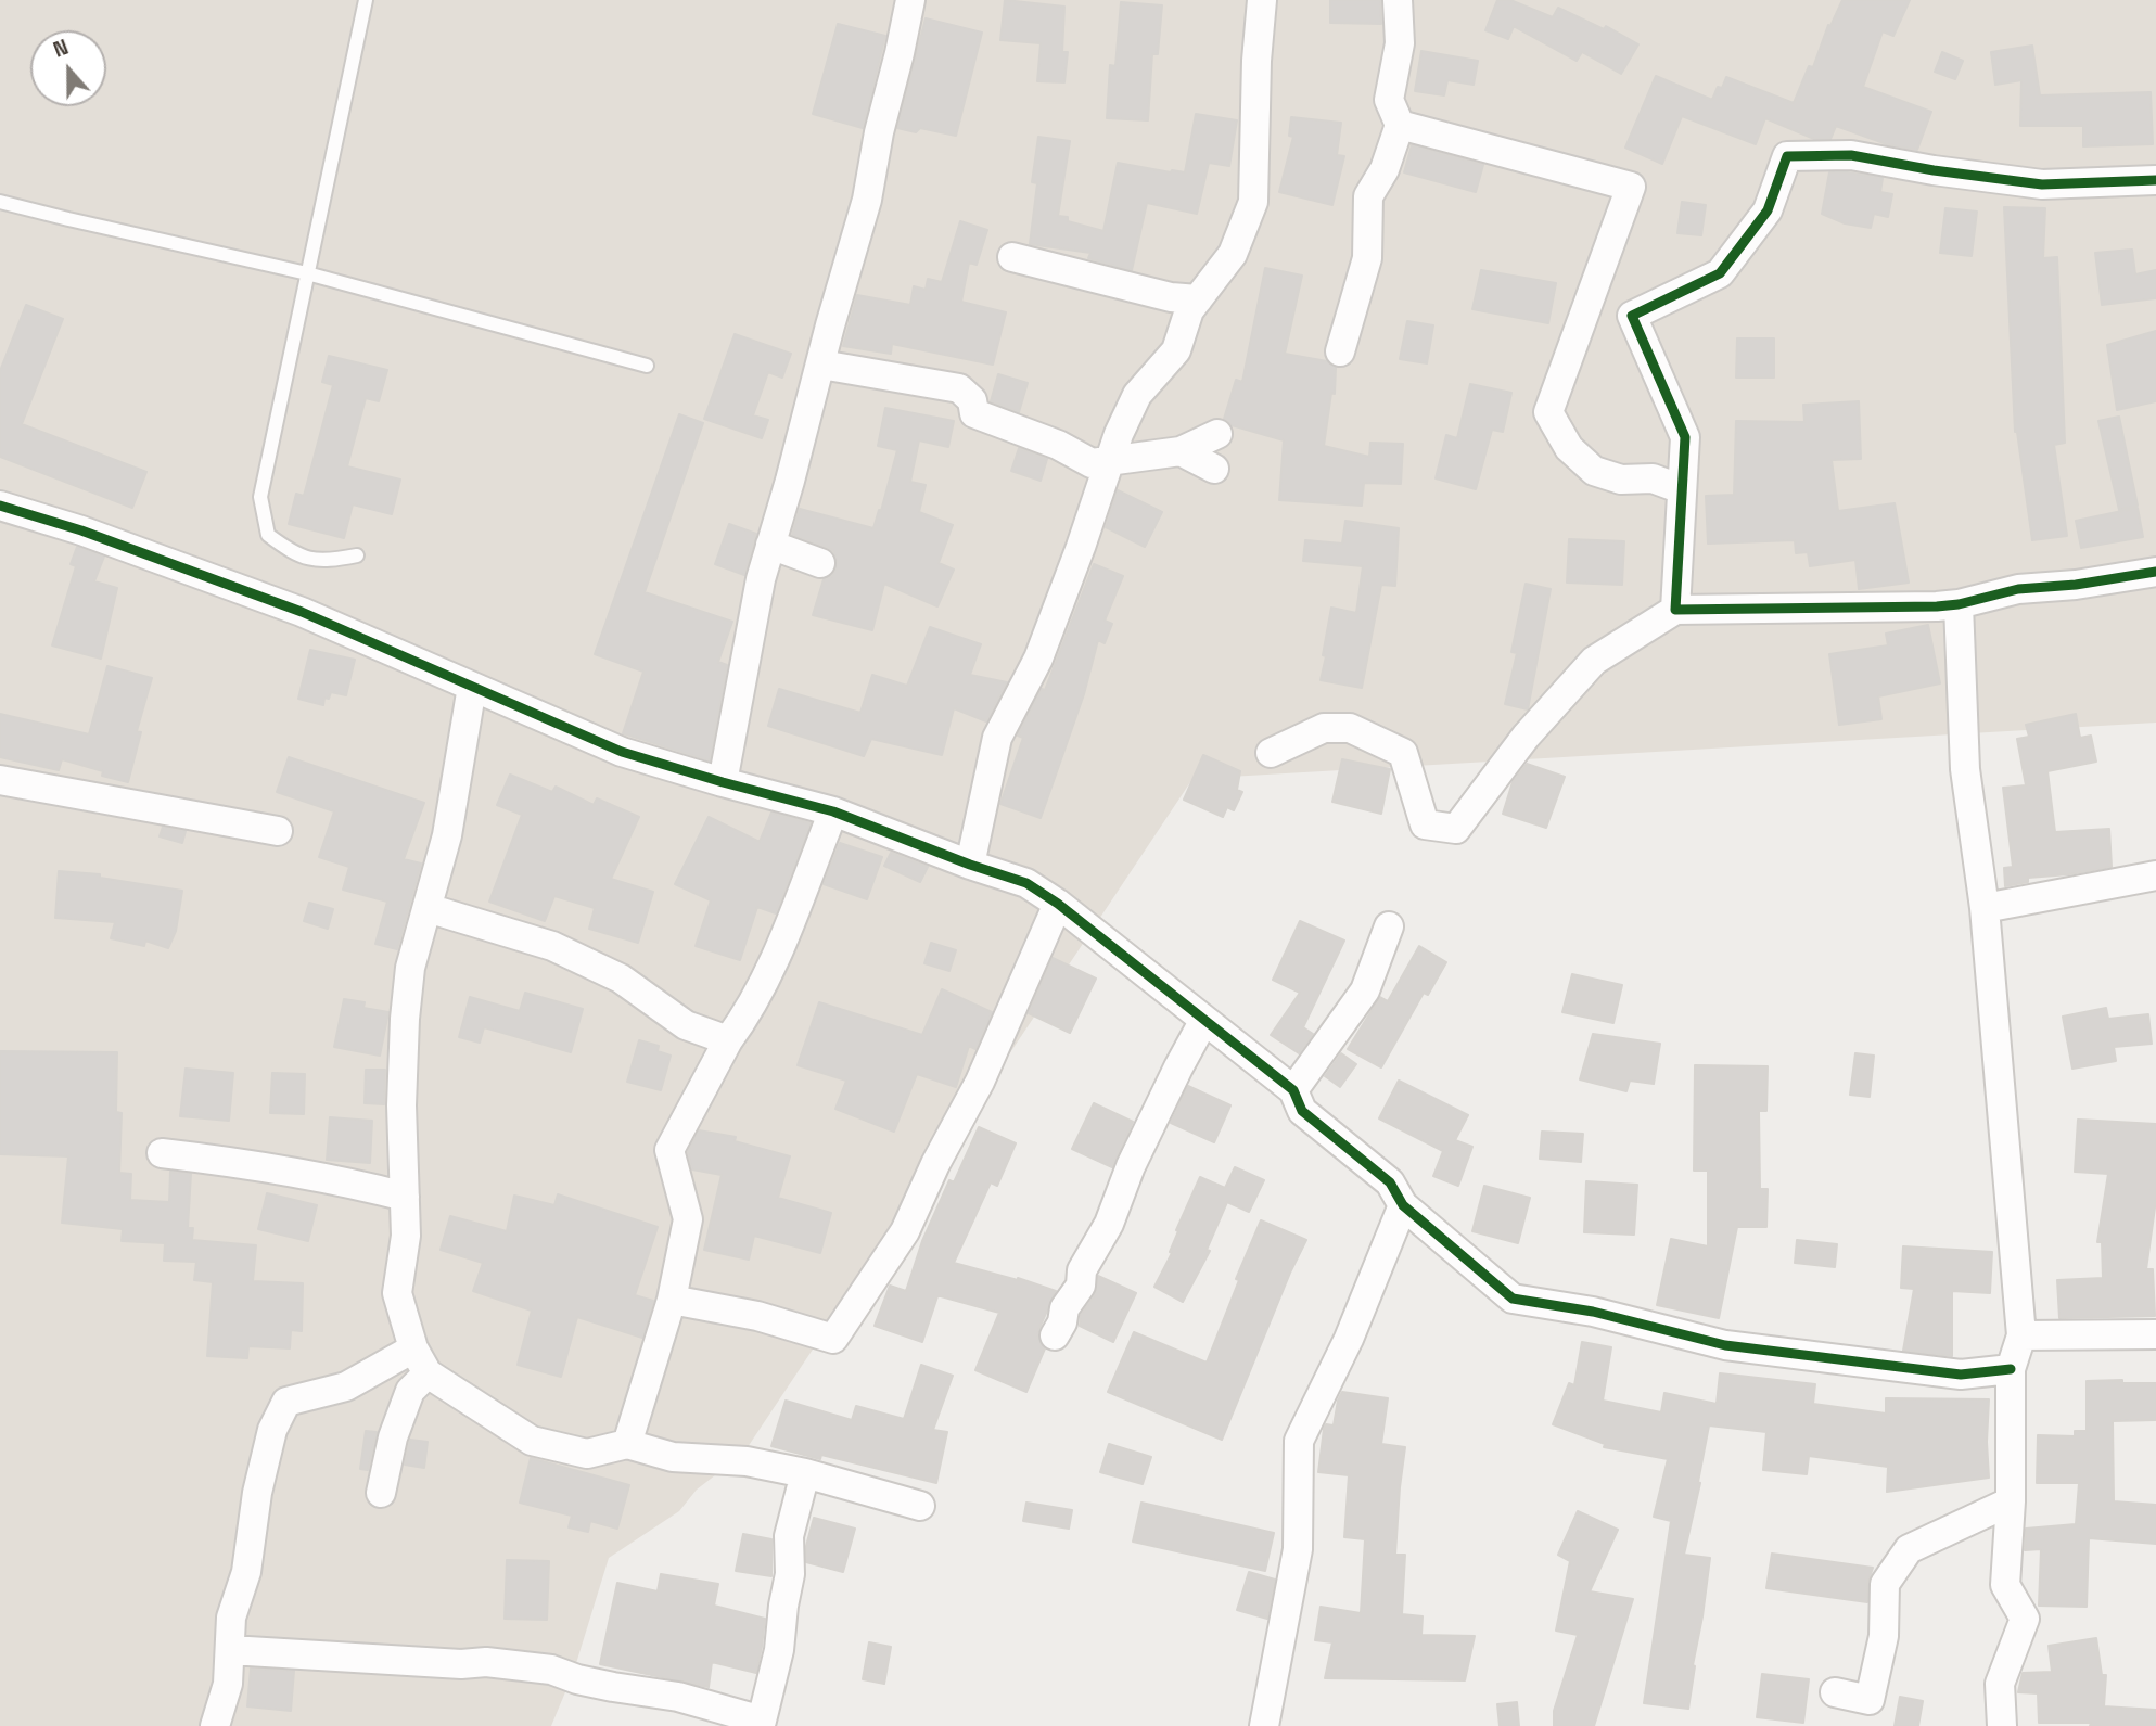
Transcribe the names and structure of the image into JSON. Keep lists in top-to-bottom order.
{
  "north": "top"
}
